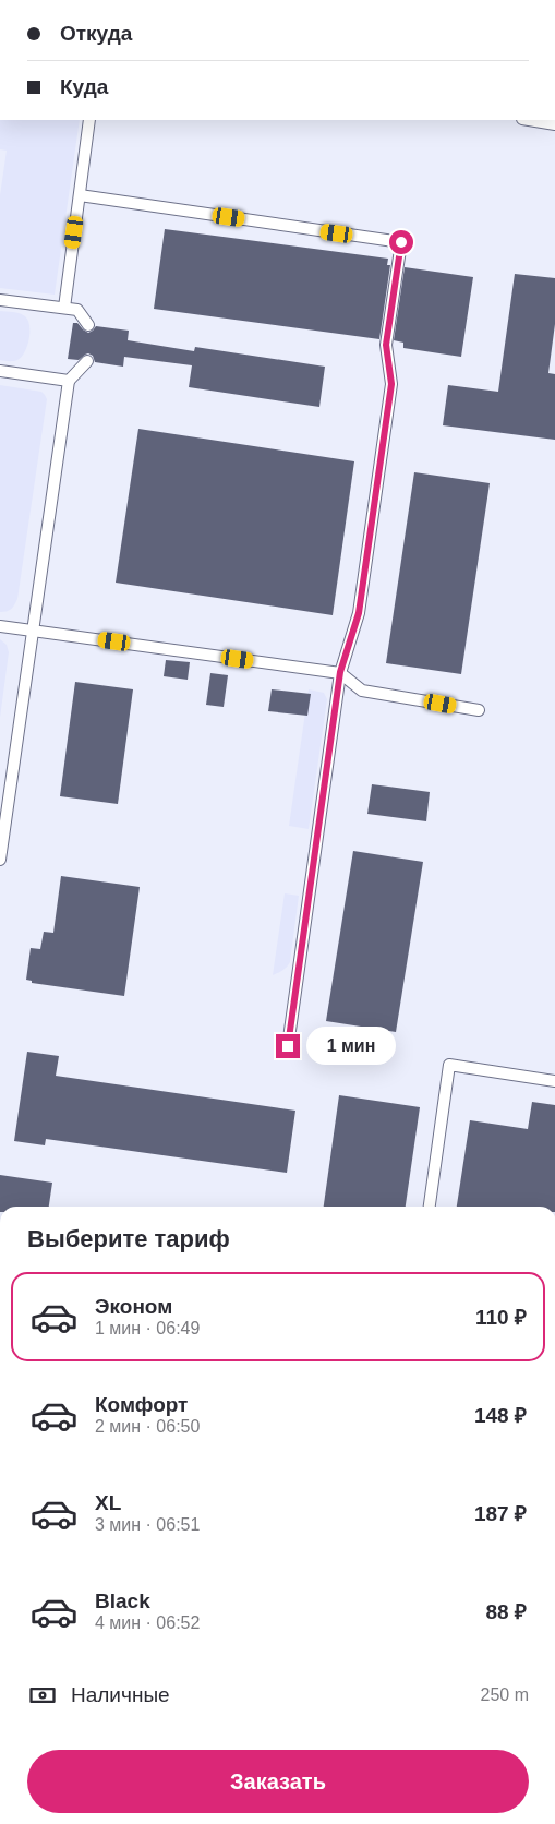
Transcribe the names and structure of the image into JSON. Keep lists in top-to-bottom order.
{
  "page": {
    "banner": ["Откуда", "Куда"],
    "bubble": "1 мин",
    "heading": "Выберите тариф",
    "list": [
      {
        "name": "Эконом",
        "note": "1 мин · 06:49",
        "value": "110 ₽"
      },
      {
        "name": "Комфорт",
        "note": "2 мин · 06:50",
        "value": "148 ₽"
      },
      {
        "name": "XL",
        "note": "3 мин · 06:51",
        "value": "187 ₽"
      },
      {
        "name": "Black",
        "note": "4 мин · 06:52",
        "value": "88 ₽"
      }
    ],
    "pay": ["Наличные", "250 m"],
    "buttons": "Заказать"
  }
}
